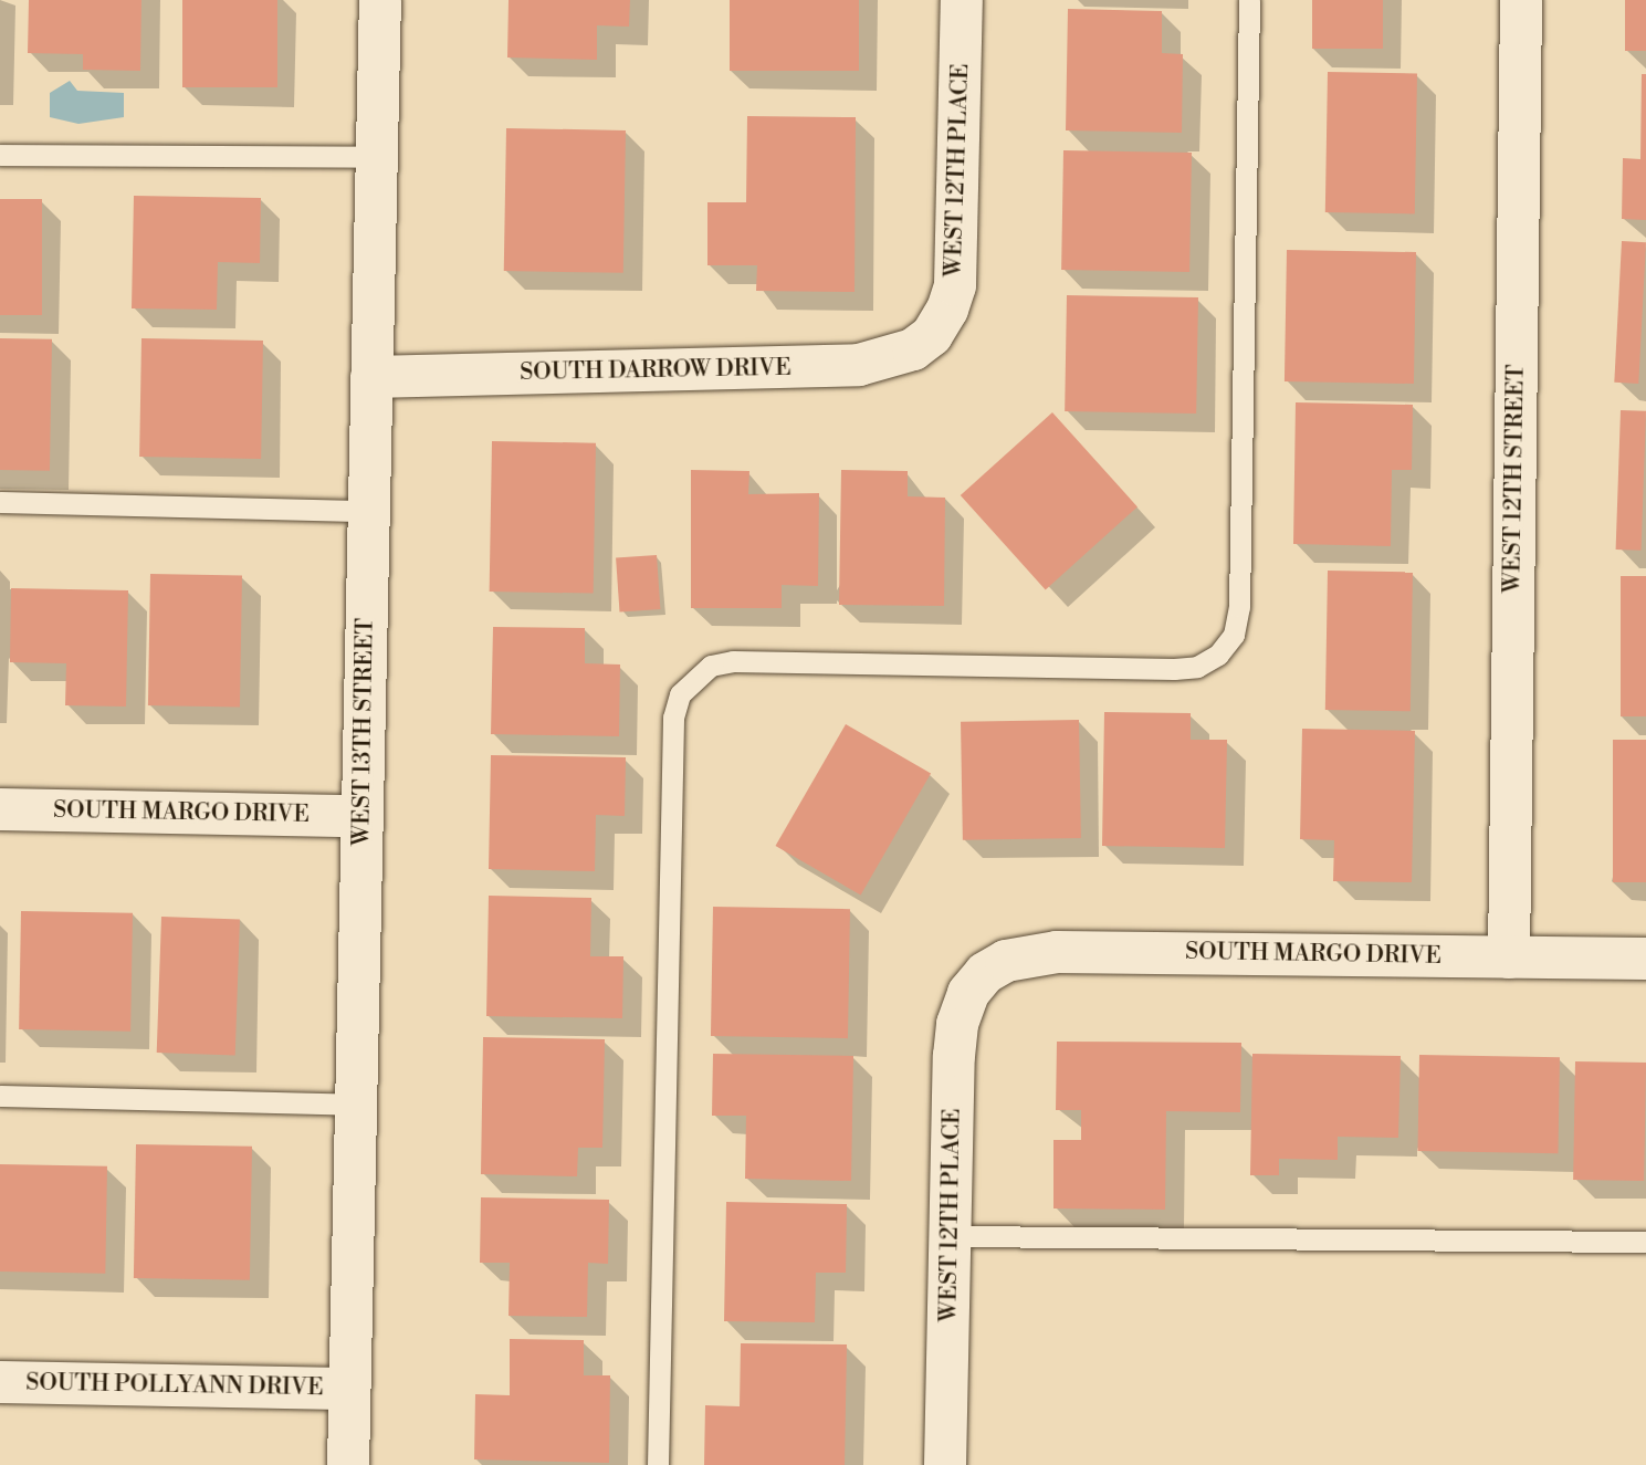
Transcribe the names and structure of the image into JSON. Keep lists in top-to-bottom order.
{
  "streets": {
    "street": [
      "WEST 12TH PLACE",
      "SOUTH DARROW DRIVE",
      "WEST 12TH STREET",
      "WEST 13TH STREET",
      "SOUTH MARGO DRIVE",
      "SOUTH POLLYANN DRIVE"
    ]
  },
  "crossings": [
    ["WEST 12TH PLACE", "SOUTH DARROW DRIVE"],
    ["WEST 12TH PLACE", "SOUTH MARGO DRIVE"],
    ["SOUTH DARROW DRIVE", "WEST 13TH STREET"],
    ["WEST 12TH STREET", "SOUTH MARGO DRIVE"],
    ["WEST 13TH STREET", "SOUTH MARGO DRIVE"],
    ["WEST 13TH STREET", "SOUTH POLLYANN DRIVE"]
  ]
}
